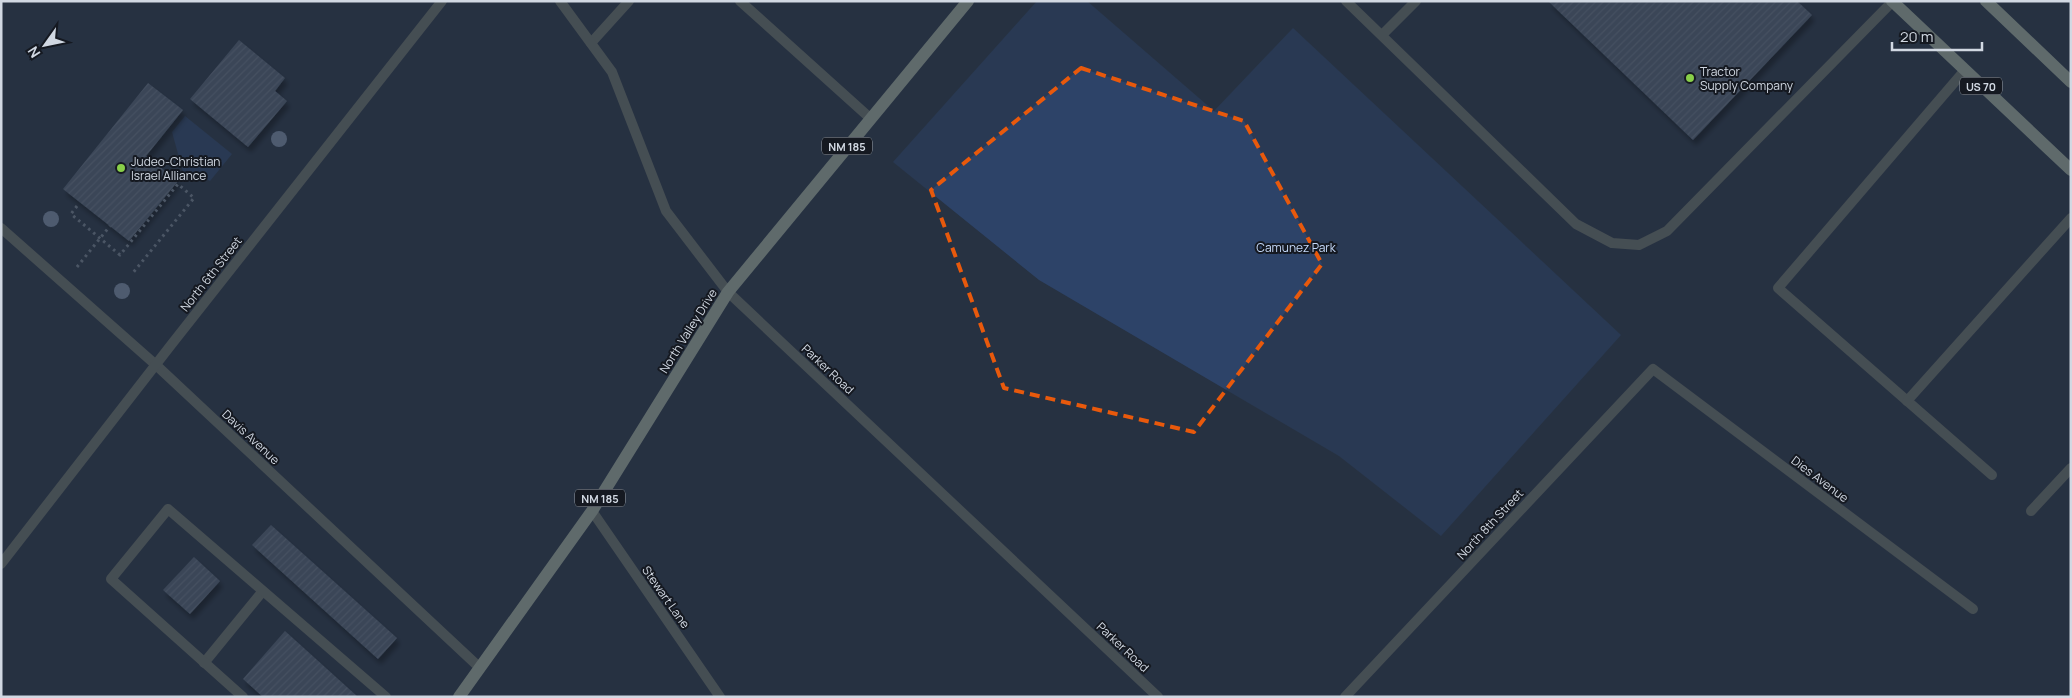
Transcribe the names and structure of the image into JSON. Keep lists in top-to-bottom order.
{
  "streets": {
    "main road": ["US 70", "NM 185", "North Valley Drive"],
    "street": [
      "North 6th Street",
      "Parker Road",
      "Davis Avenue",
      "Dies Avenue",
      "North 8th Street",
      "Stewart Lane"
    ]
  },
  "crossings": [
    ["North 6th Street", "Davis Avenue"],
    ["North Valley Drive", "Parker Road"],
    ["North Valley Drive", "Davis Avenue"],
    ["North Valley Drive", "Stewart Lane"],
    ["Dies Avenue", "North 8th Street"]
  ],
  "parks": ["Camunez Park"],
  "places": ["Tractor Supply Company", "Judeo-Christian Israel Alliance"],
  "scale_bar": "20 m",
  "north": "bottom left"
}
